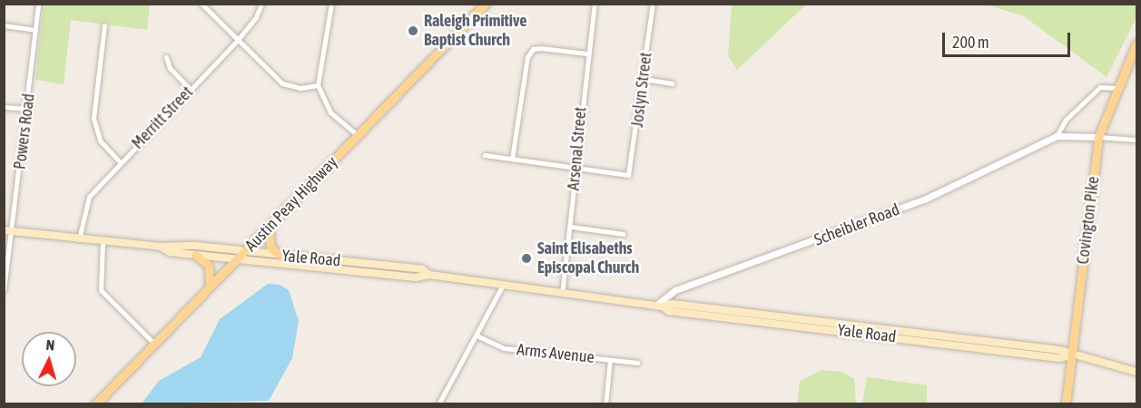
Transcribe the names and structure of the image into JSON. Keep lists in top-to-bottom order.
{
  "streets": {
    "main road": ["Austin Peay Highway", "Covington Pike", "Yale Road"],
    "street": [
      "Joslyn Street",
      "Merritt Street",
      "Powers Road",
      "Arsenal Street",
      "Scheibler Road",
      "Arms Avenue"
    ]
  },
  "crossings": [
    ["Joslyn Street", "Arsenal Street"],
    ["Merritt Street", "Yale Road"],
    ["Powers Road", "Yale Road"],
    ["Arsenal Street", "Yale Road"],
    ["Austin Peay Highway", "Yale Road"],
    ["Covington Pike", "Scheibler Road"],
    ["Covington Pike", "Yale Road"],
    ["Scheibler Road", "Yale Road"]
  ],
  "places": ["Raleigh Primitive Baptist Church", "Saint Elisabeths Episcopal Church"],
  "scale_bar": "200 m",
  "north": "top"
}
